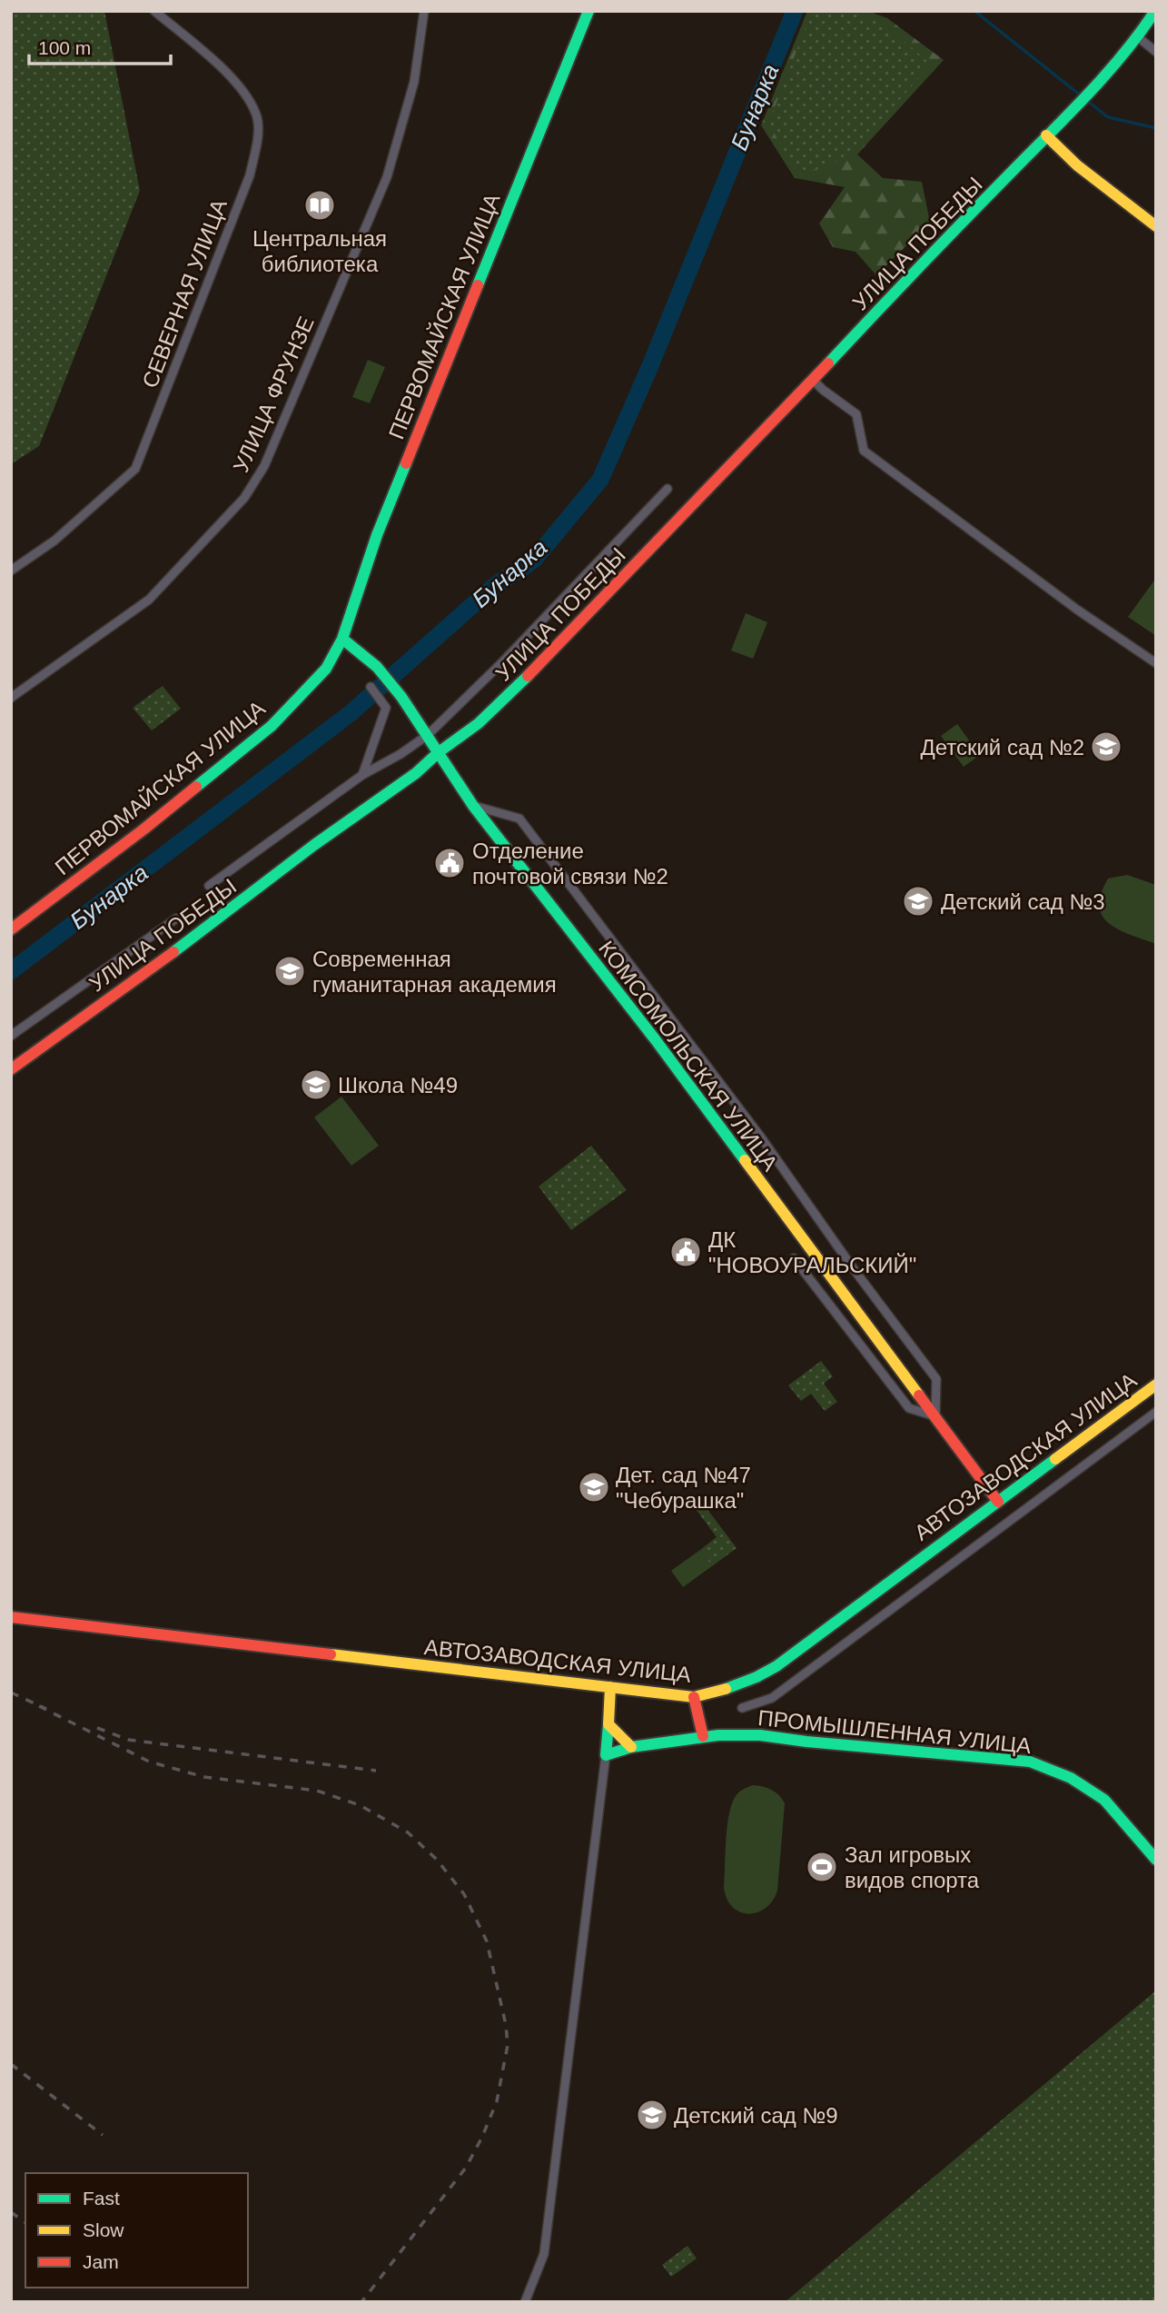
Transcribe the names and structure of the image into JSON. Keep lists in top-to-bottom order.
{
  "streets": {
    "street": [
      "УЛИЦА ПОБЕДЫ",
      "СЕВЕРНАЯ УЛИЦА",
      "ПЕРВОМАЙСКАЯ УЛИЦА",
      "УЛИЦА ФРУНЗЕ",
      "КОМСОМОЛЬСКАЯ УЛИЦА",
      "АВТОЗАВОДСКАЯ УЛИЦА",
      "ПРОМЫШЛЕННАЯ УЛИЦА"
    ]
  },
  "crossings": [
    ["УЛИЦА ПОБЕДЫ", "КОМСОМОЛЬСКАЯ УЛИЦА"],
    ["ПЕРВОМАЙСКАЯ УЛИЦА", "КОМСОМОЛЬСКАЯ УЛИЦА"],
    ["КОМСОМОЛЬСКАЯ УЛИЦА", "АВТОЗАВОДСКАЯ УЛИЦА"]
  ],
  "water": ["Бунарка"],
  "places": {
    "library": ["Центральная библиотека"],
    "school or university": [
      "Детский сад №2",
      "Детский сад №3",
      "Современная гуманитарная академия",
      "Школа №49",
      "Дет. сад №47 \"Чебурашка\"",
      "Детский сад №9"
    ],
    "public building": ["Отделение почтовой связи №2", "ДК \"НОВОУРАЛЬСКИЙ\""],
    "sports": ["Зал игровых видов спорта"]
  },
  "legend": ["Fast", "Slow", "Jam"],
  "scale_bar": "100 m"
}
